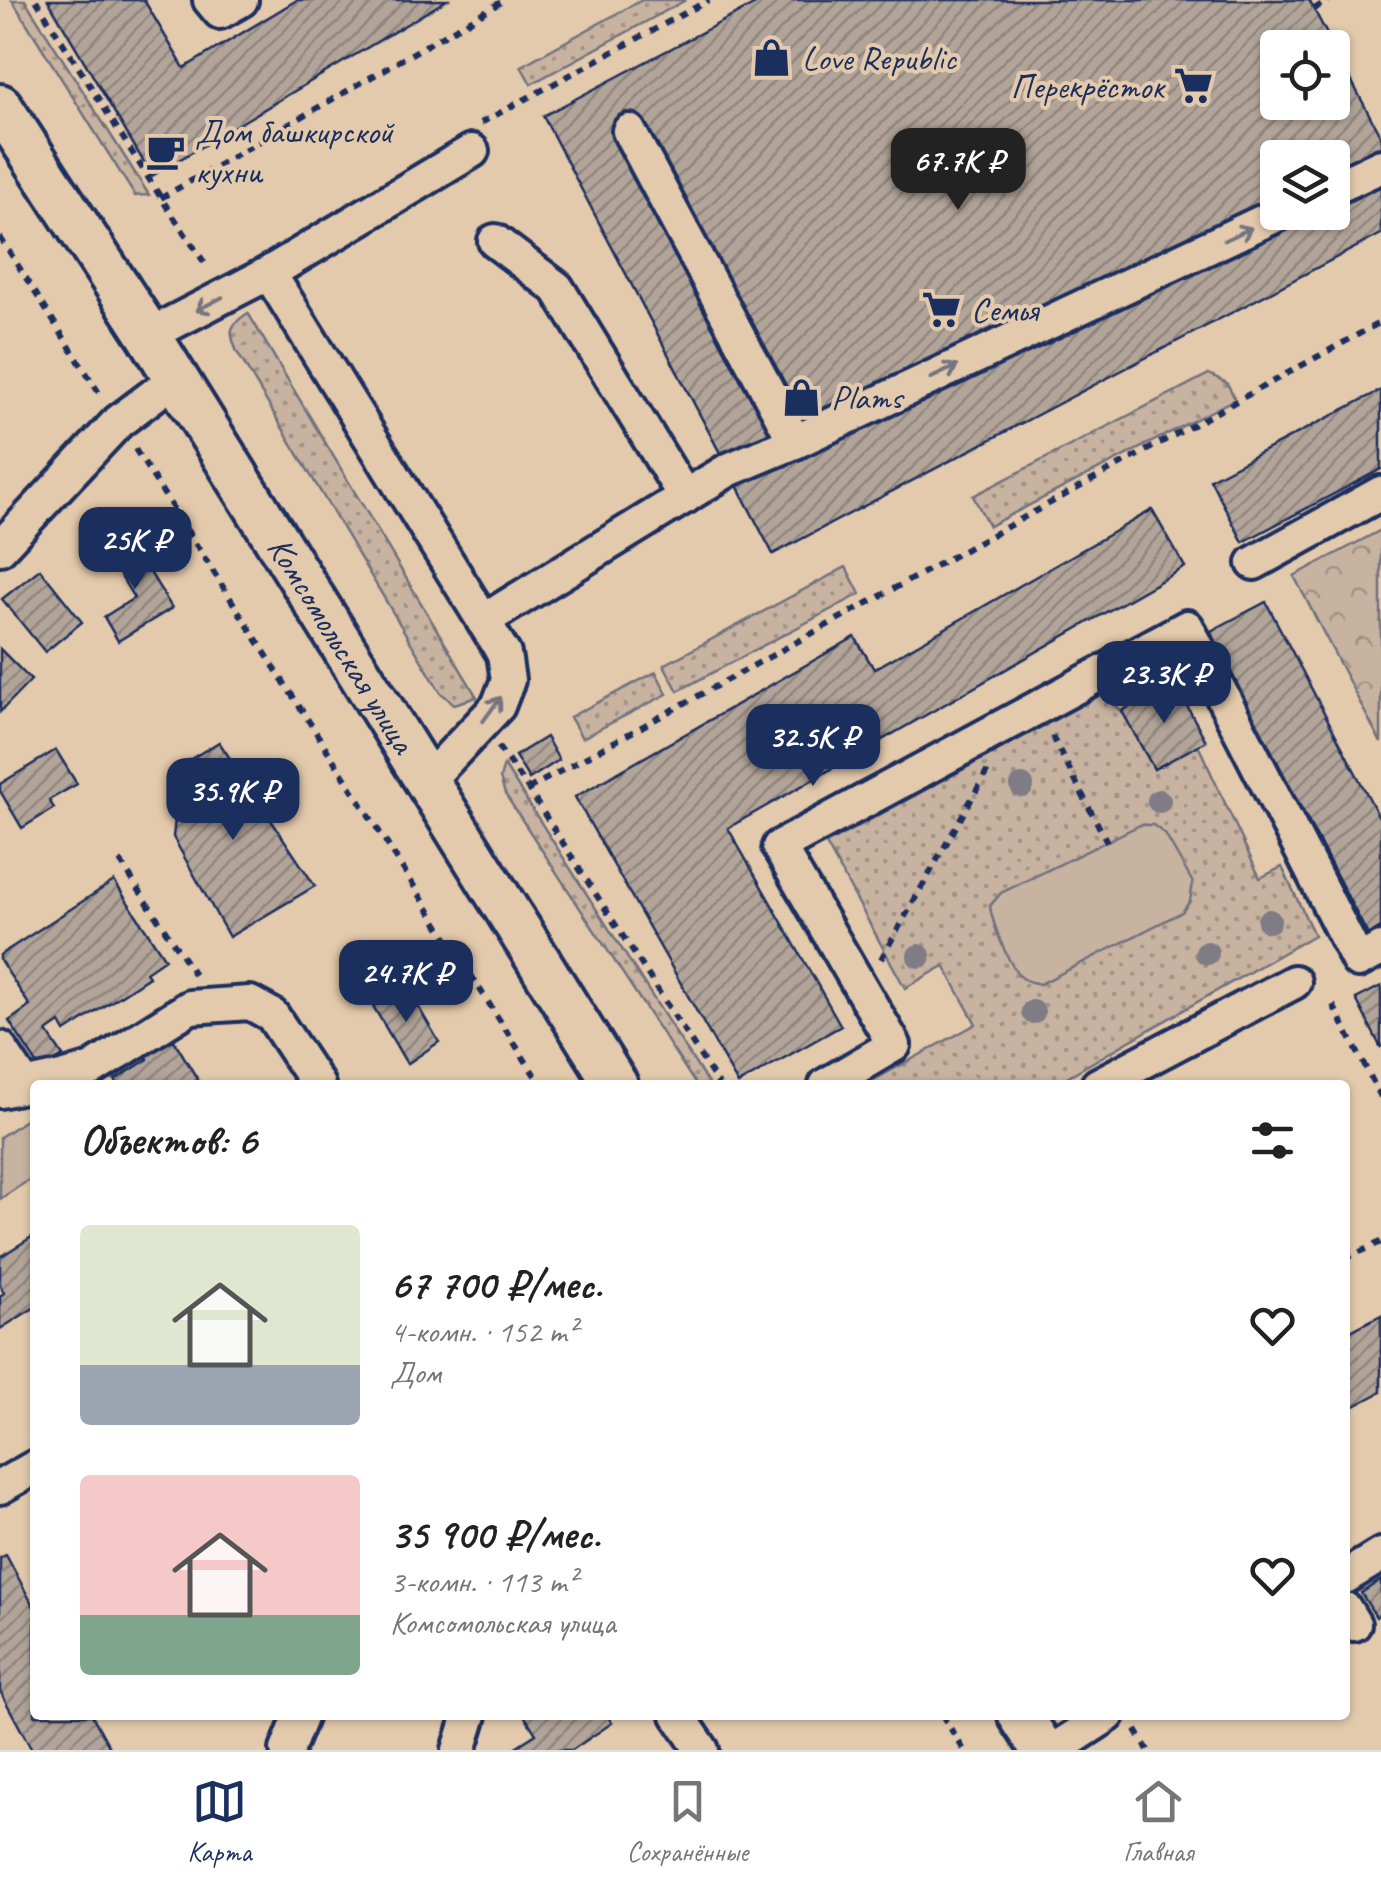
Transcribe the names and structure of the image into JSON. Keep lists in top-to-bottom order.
{
  "streets": {
    "main road": ["Комсомольская улица"]
  },
  "places": {
    "shop": ["Love Republic", "Plams"],
    "supermarket": ["Перекрёсток", "Семья"],
    "cafe": ["Дом башкирской кухни"]
  },
  "page": {
    "price": [
      "67.7K ₽",
      "25K ₽",
      "23.3K ₽",
      "32.5K ₽",
      "35.9K ₽",
      "24.7K ₽"
    ],
    "heading": "Объектов: 6",
    "list": [
      {
        "name": "67 700 ₽/мес.",
        "note": "4-комн. · 152 m² · Дом"
      },
      {
        "name": "35 900 ₽/мес.",
        "note": "3-комн. · 113 m² · Комсомольская улица"
      }
    ],
    "tabs": ["Карта", "Сохранённые", "Главная"]
  }
}
